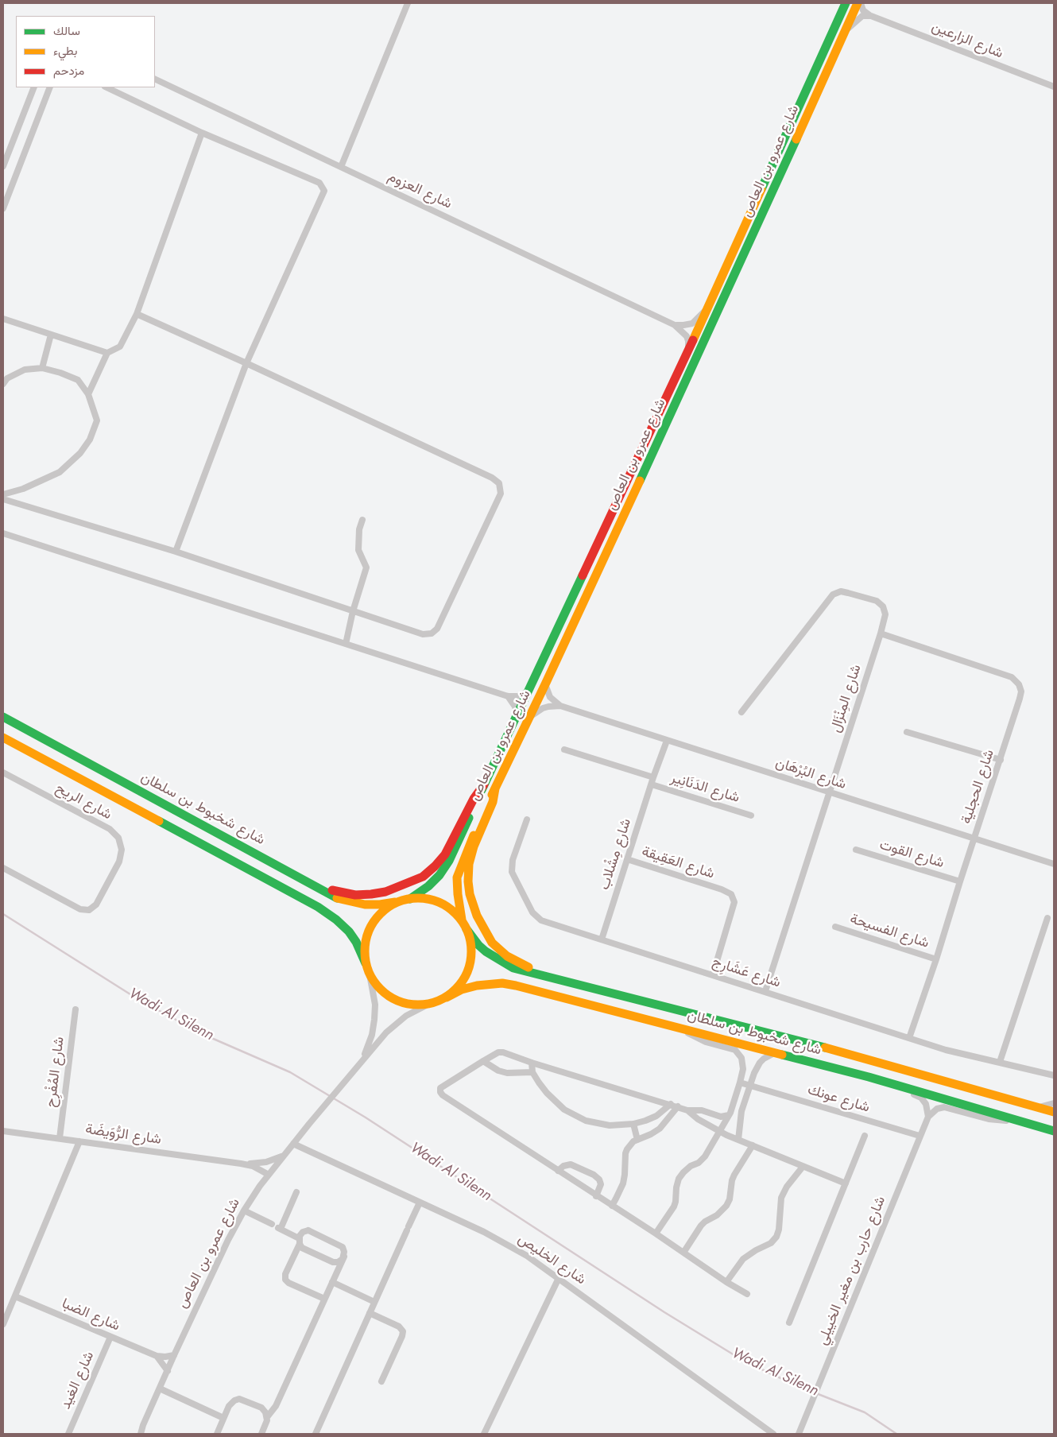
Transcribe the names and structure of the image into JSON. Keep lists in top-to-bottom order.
{
  "streets": {
    "main road": ["شارع عمرو بن العاص", "شارع شخبوط بن سلطان"],
    "street": [
      "شارع الزارعين",
      "شارع العزوم",
      "شارع المِنْزَال",
      "شارع البُرْهَان",
      "شارع الحجلية",
      "شارع الدَنَانِير",
      "شارع الريح",
      "شارع مِشْلاب",
      "شارع القوت",
      "شارع العَقِيقة",
      "شارع الفسيحة",
      "شارع عَشَارِج",
      "شارع المُفْرِح",
      "شارع عونك",
      "شارع الرُّوَيضَة",
      "شارع الخليص",
      "شارع حارب بن مغير الخييلي",
      "شارع الضبا",
      "شارع الغيد"
    ]
  },
  "crossings": [
    ["شارع عمرو بن العاص", "شارع العزوم"],
    ["شارع عمرو بن العاص", "شارع البُرْهَان"],
    ["شارع عمرو بن العاص", "شارع شخبوط بن سلطان"],
    ["شارع عمرو بن العاص", "شارع الرُّوَيضَة"],
    ["شارع عمرو بن العاص", "شارع الخليص"],
    ["شارع عمرو بن العاص", "شارع الضبا"],
    ["شارع المِنْزَال", "شارع البُرْهَان"],
    ["شارع المِنْزَال", "شارع الحجلية"],
    ["شارع المِنْزَال", "شارع عَشَارِج"],
    ["شارع البُرْهَان", "شارع الحجلية"],
    ["شارع البُرْهَان", "شارع مِشْلاب"],
    ["شارع الحجلية", "شارع القوت"],
    ["شارع الحجلية", "شارع الفسيحة"],
    ["شارع الحجلية", "شارع عَشَارِج"],
    ["شارع الدَنَانِير", "شارع مِشْلاب"],
    ["شارع مِشْلاب", "شارع العَقِيقة"],
    ["شارع مِشْلاب", "شارع عَشَارِج"],
    ["شارع العَقِيقة", "شارع عَشَارِج"],
    ["شارع المُفْرِح", "شارع الرُّوَيضَة"],
    ["شارع عونك", "شارع حارب بن مغير الخييلي"],
    ["شارع الضبا", "شارع الغيد"]
  ],
  "water": ["Wadi Al Silenn"],
  "legend": ["سالك", "بطيء", "مزدحم"]
}
